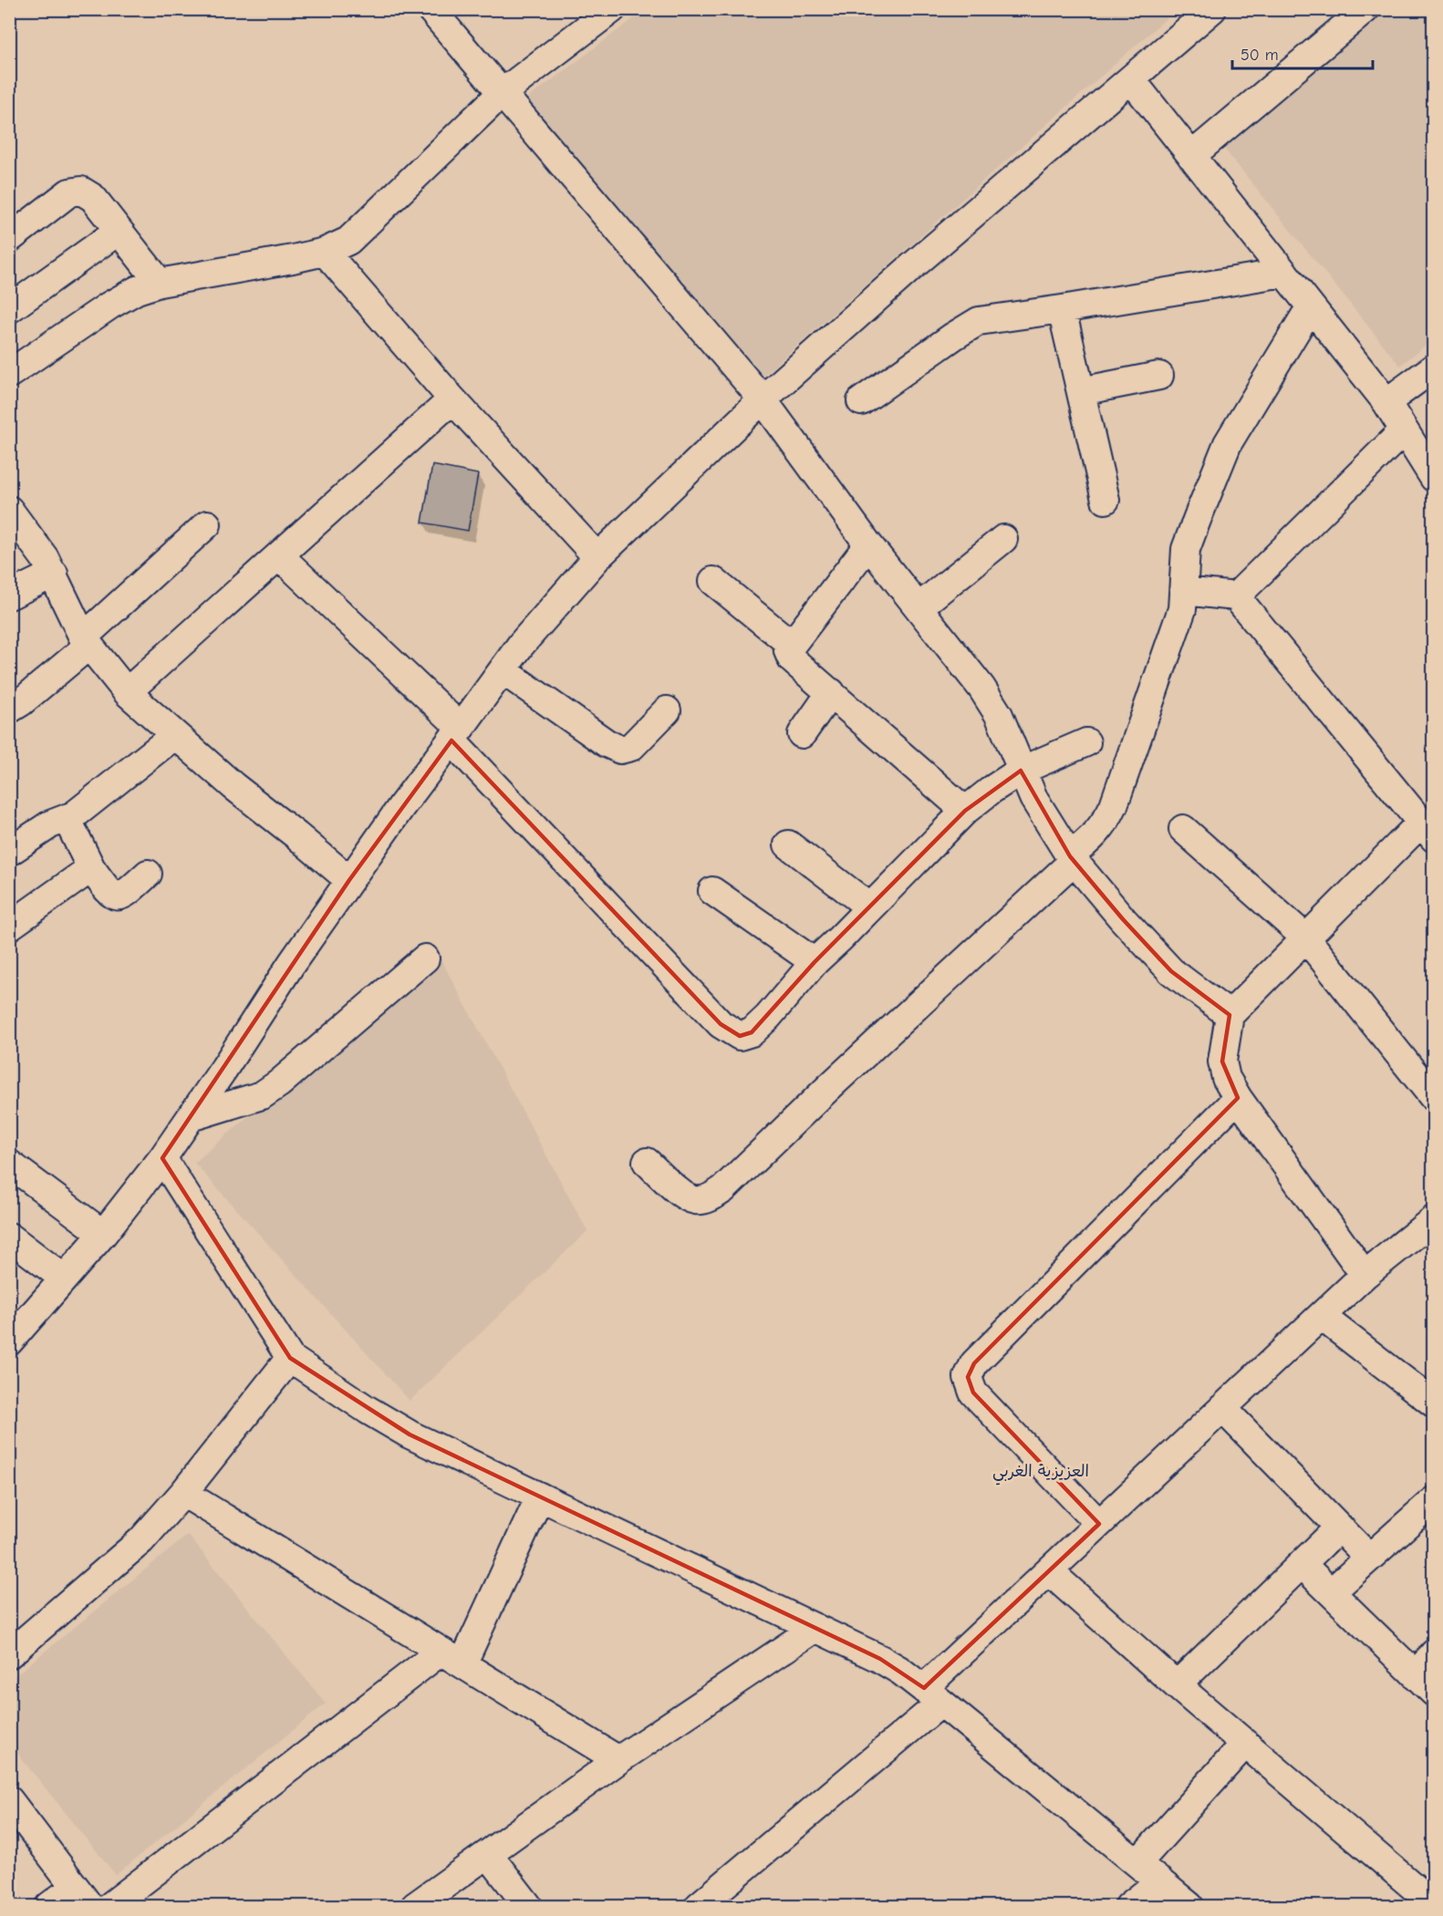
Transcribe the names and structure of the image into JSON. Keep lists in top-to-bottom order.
{
  "districts": ["العزيزية الغربي"],
  "scale_bar": "50 m"
}
